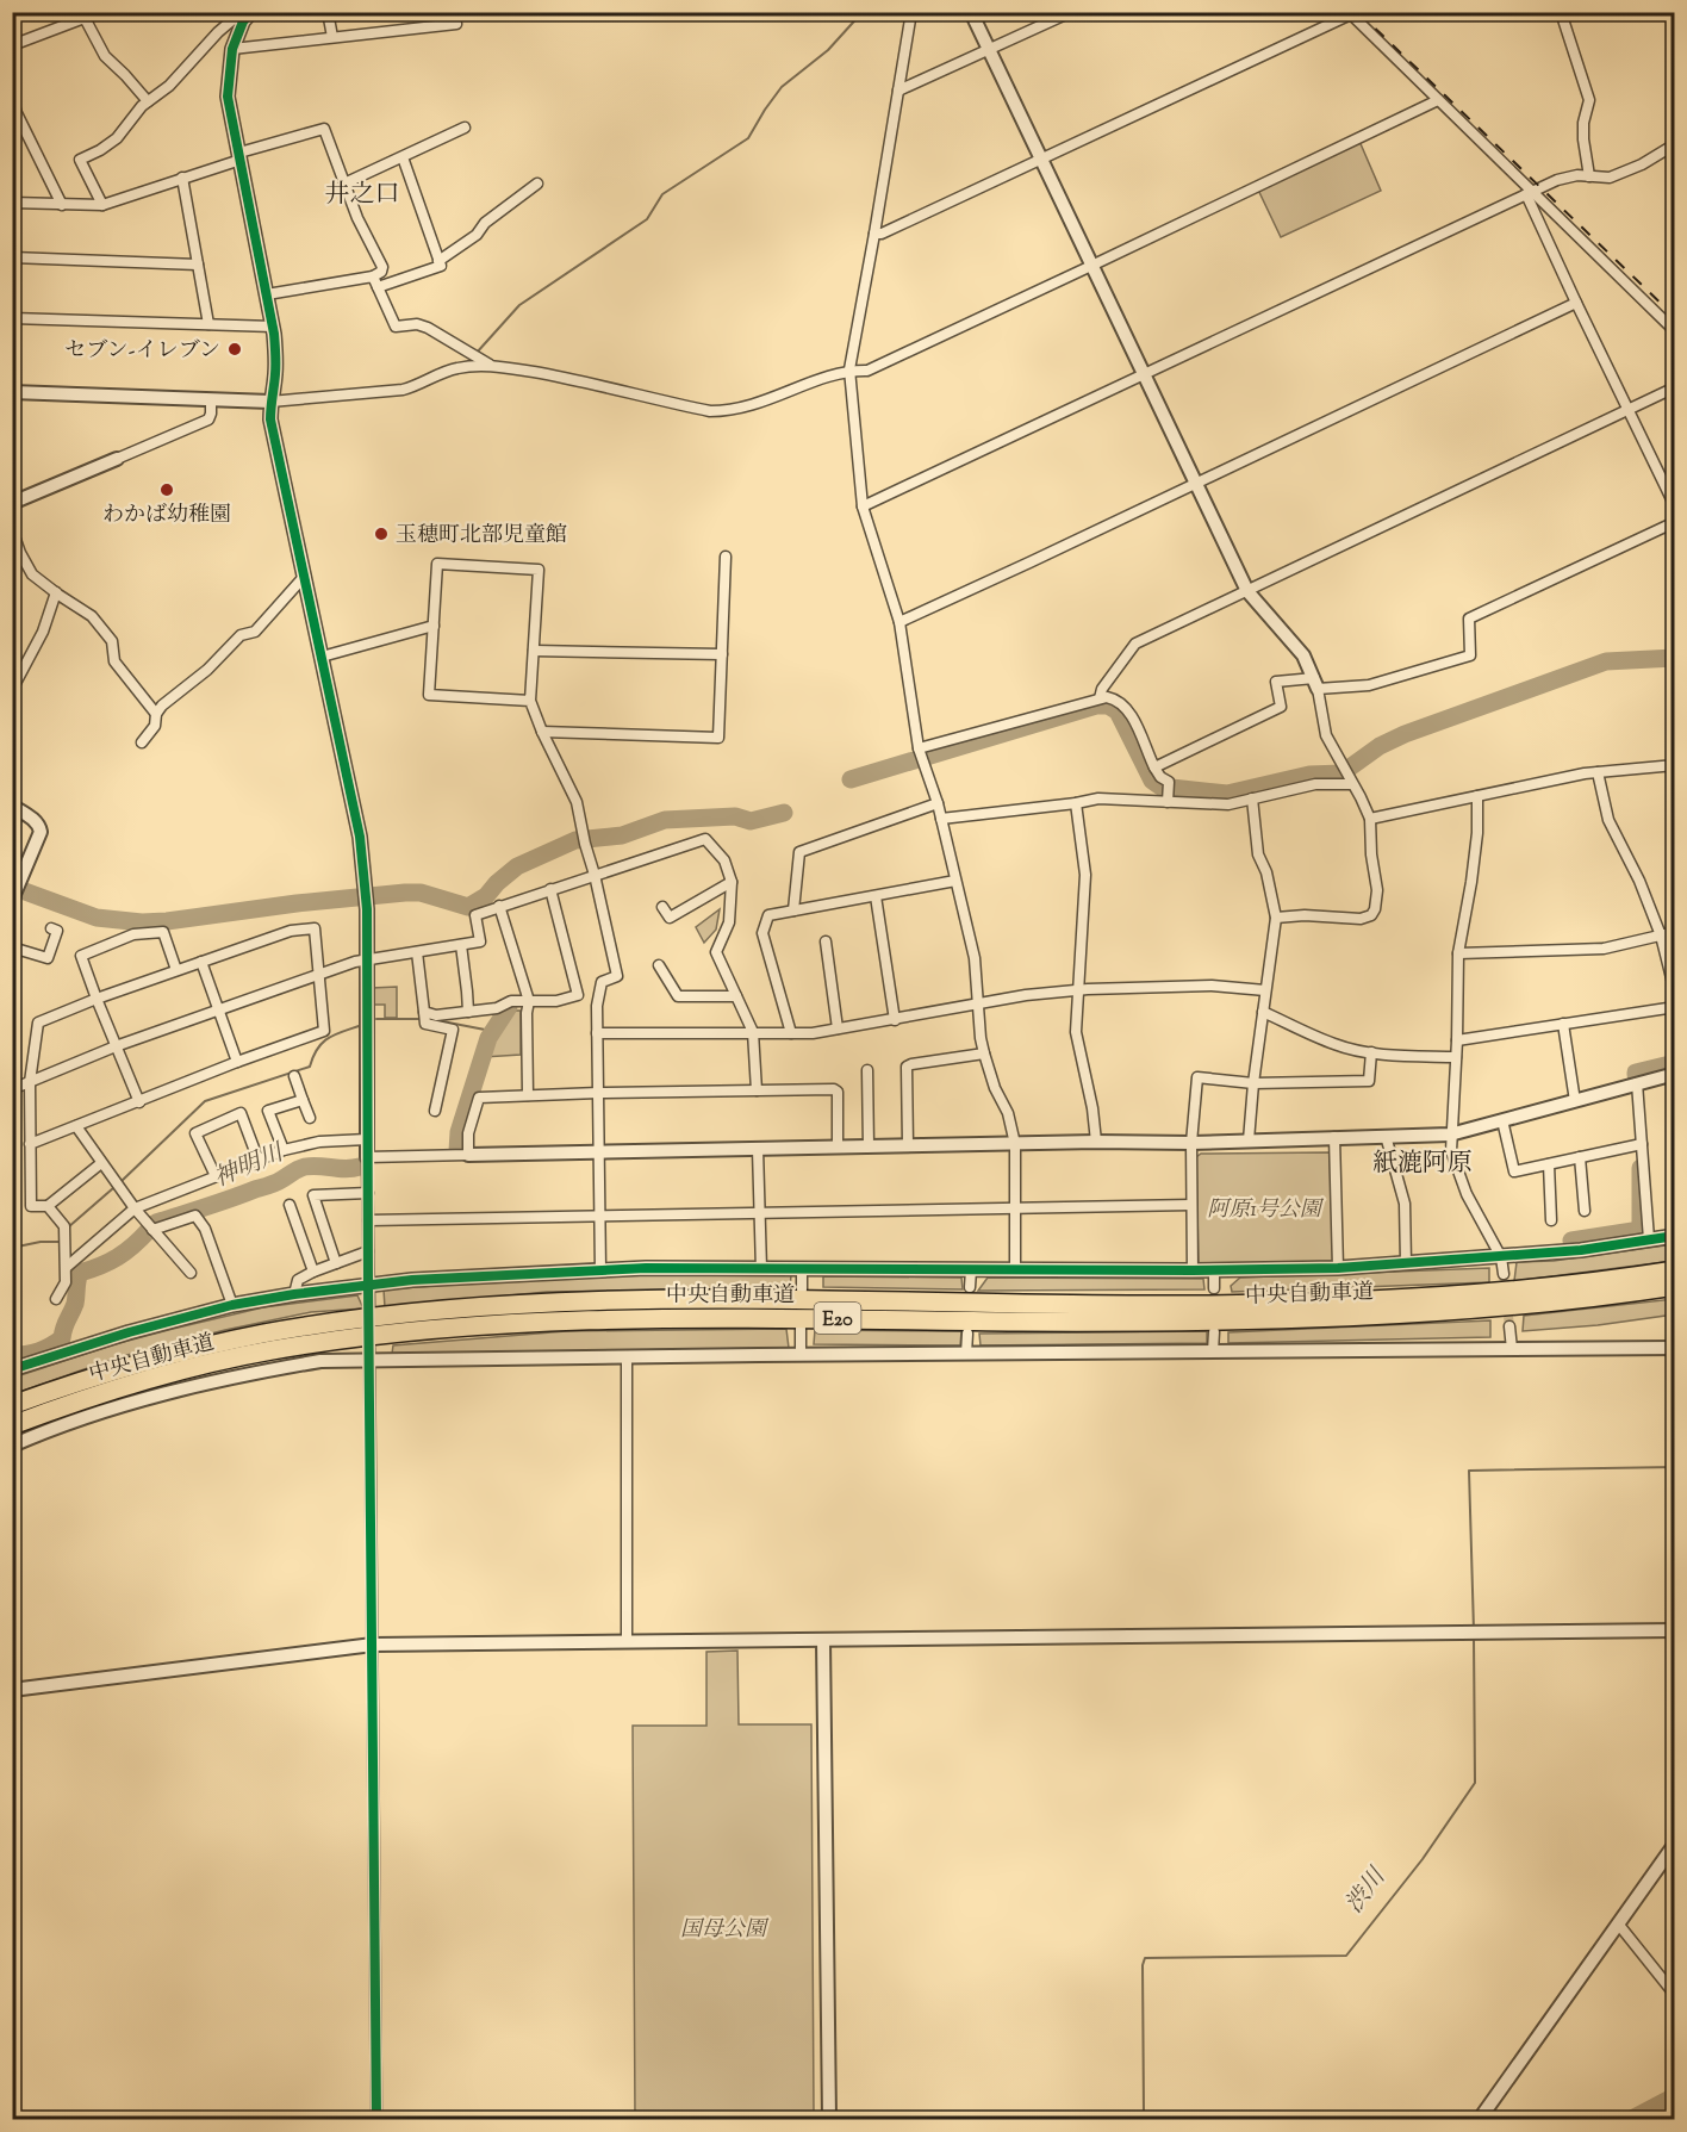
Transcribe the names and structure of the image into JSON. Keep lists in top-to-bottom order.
{
  "streets": {
    "highway": ["中央自動車道", "E20"]
  },
  "districts": ["井之口", "紙漉阿原"],
  "water": ["神明川", "渋川"],
  "parks": ["阿原1号公園", "国母公園"],
  "places": ["セブン-イレブン", "わかば幼稚園", "玉穂町北部児童館"]
}
